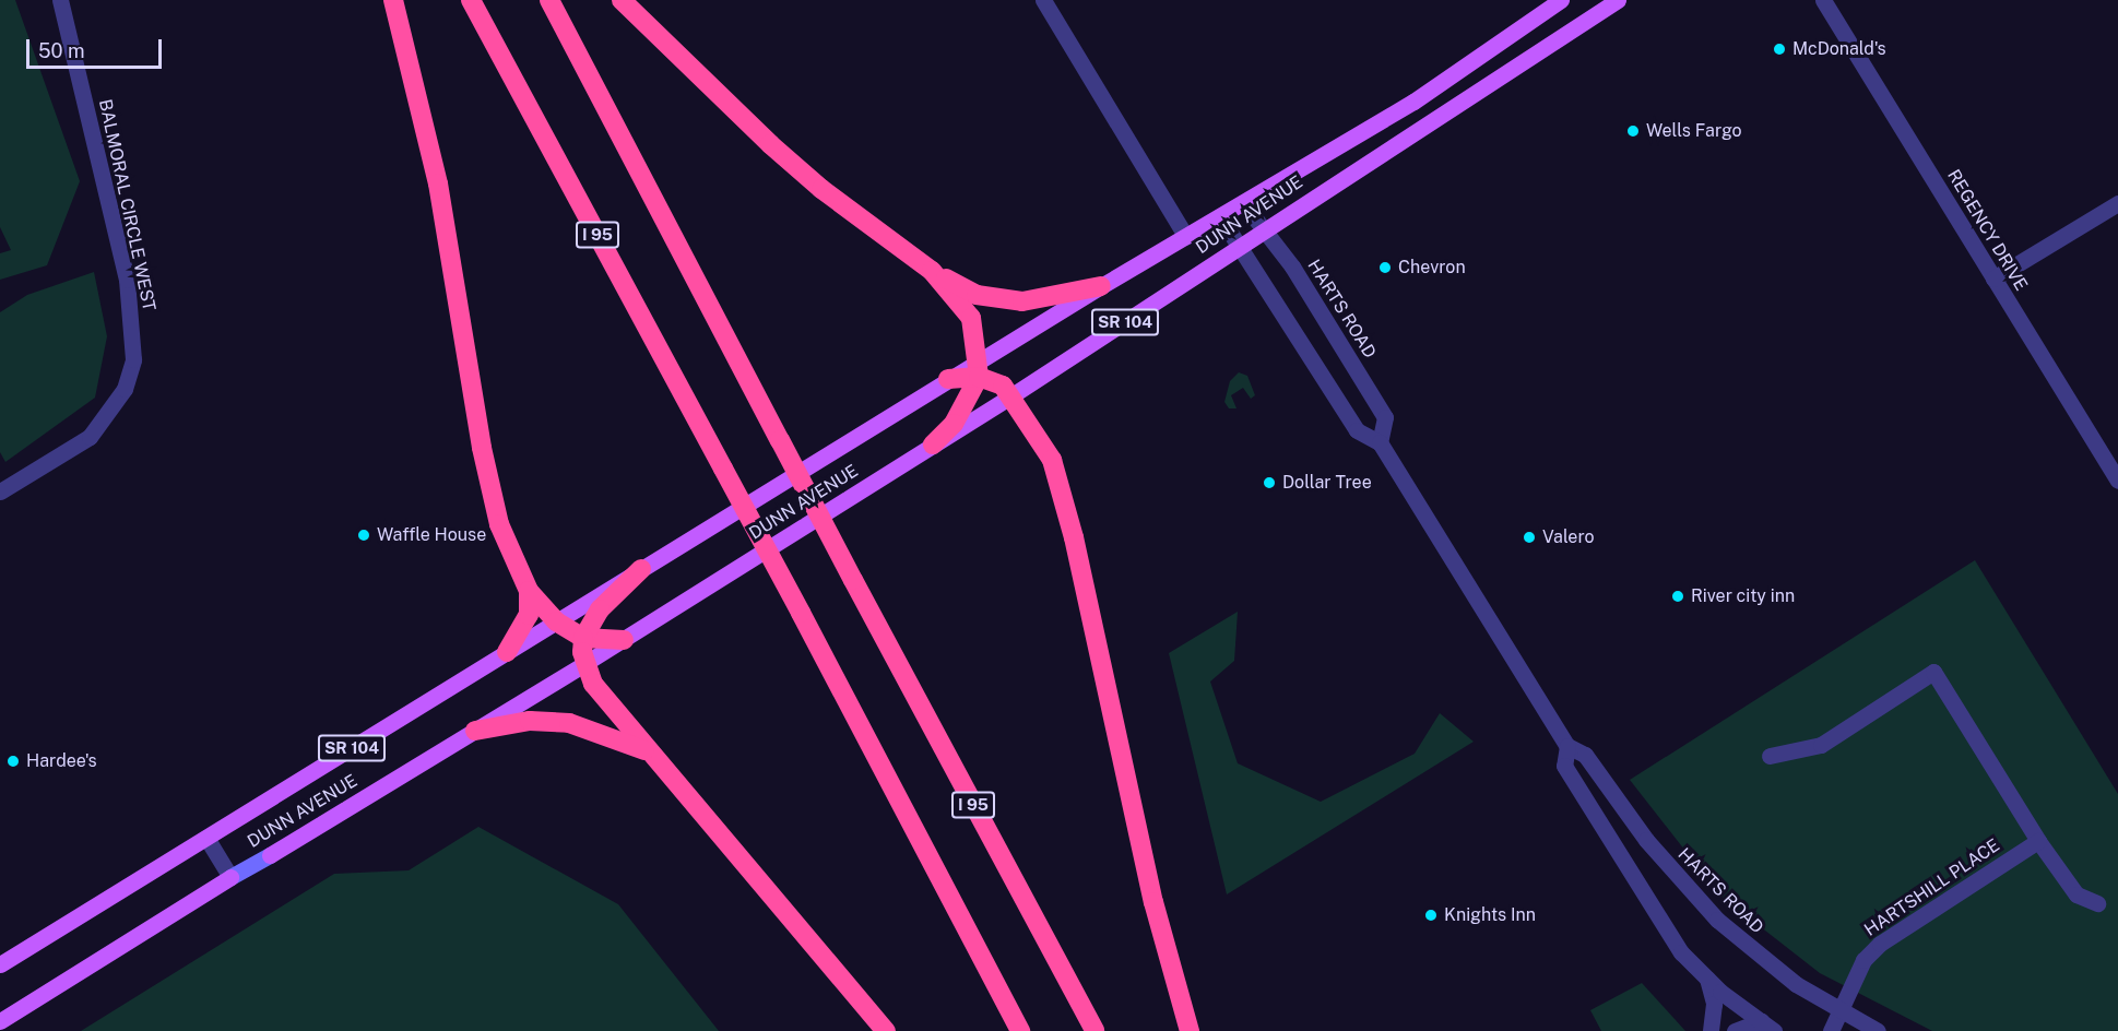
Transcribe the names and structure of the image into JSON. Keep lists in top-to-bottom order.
{
  "streets": {
    "highway": ["I 95"],
    "main road": ["DUNN AVENUE", "SR 104"],
    "street": [
      "BALMORAL CIRCLE WEST",
      "REGENCY DRIVE",
      "HARTS ROAD",
      "HARTSHILL PLACE"
    ]
  },
  "crossings": [
    ["DUNN AVENUE", "HARTS ROAD"],
    ["HARTS ROAD", "HARTSHILL PLACE"]
  ],
  "places": [
    "McDonald's",
    "Wells Fargo",
    "Chevron",
    "Dollar Tree",
    "Waffle House",
    "Valero",
    "River city inn",
    "Hardee's",
    "Knights Inn"
  ],
  "scale_bar": "50 m"
}
